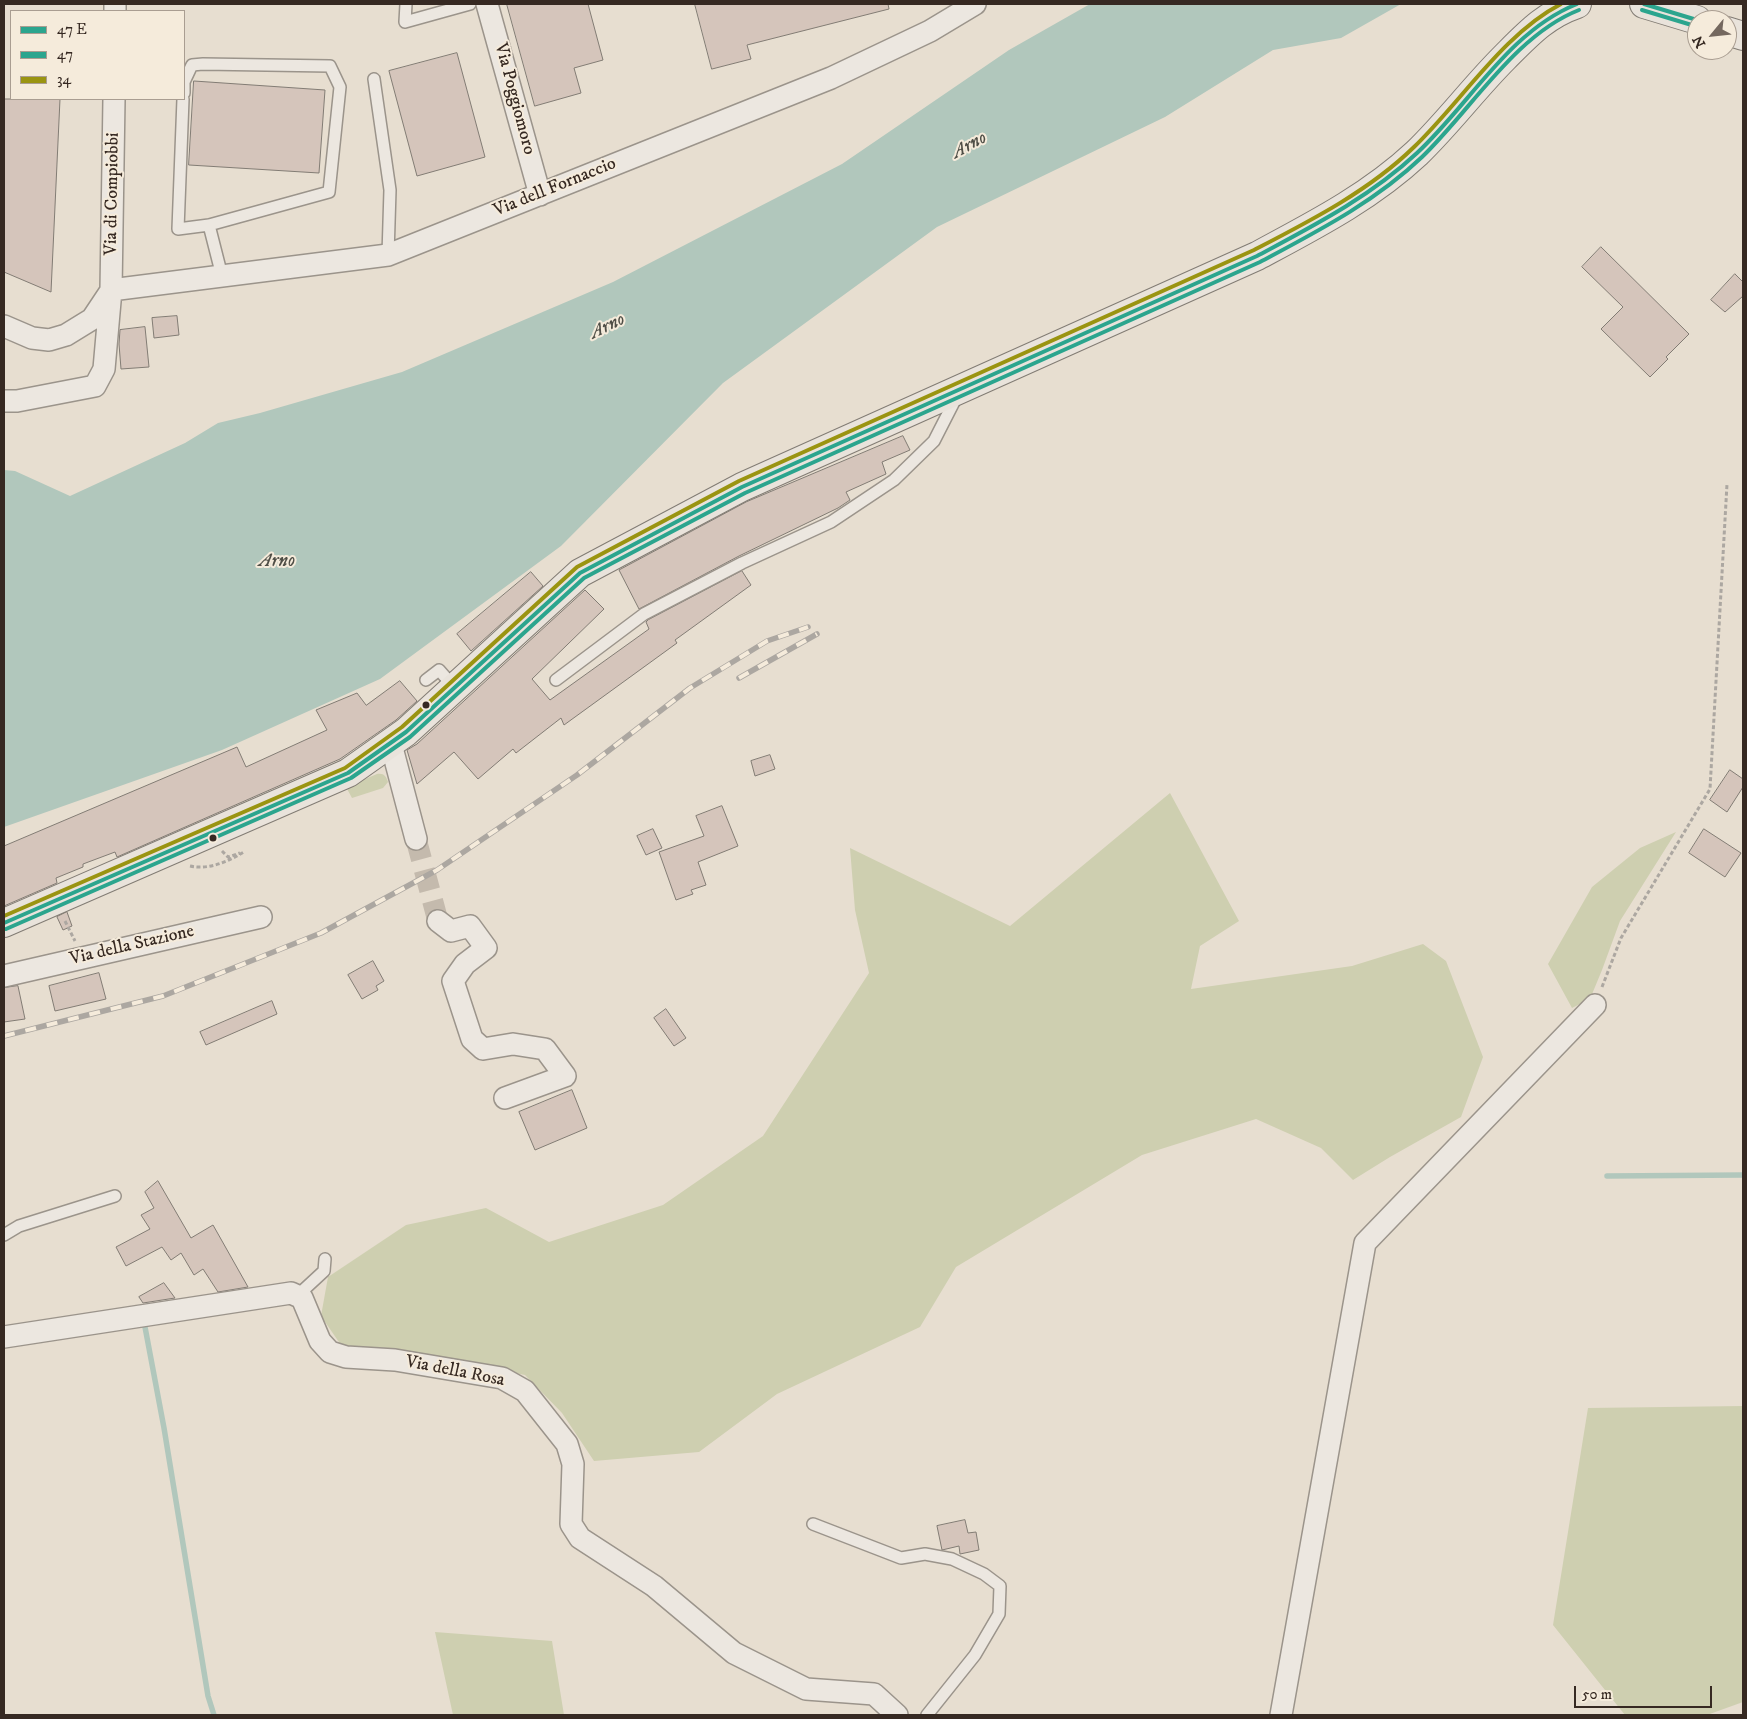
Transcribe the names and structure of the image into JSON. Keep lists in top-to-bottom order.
{
  "streets": {
    "street": [
      "Via Poggiomoro",
      "Via dell Fornaccio",
      "Via di Compiobbi",
      "Via della Stazione",
      "Via della Rosa"
    ]
  },
  "crossings": [
    ["Via Poggiomoro", "Via dell Fornaccio"],
    ["Via dell Fornaccio", "Via di Compiobbi"]
  ],
  "water": ["Arno"],
  "lines": ["transit line 34", "transit line 47"],
  "legend": ["47 E", "47", "34"],
  "scale_bar": "50 m",
  "north": "bottom left"
}
